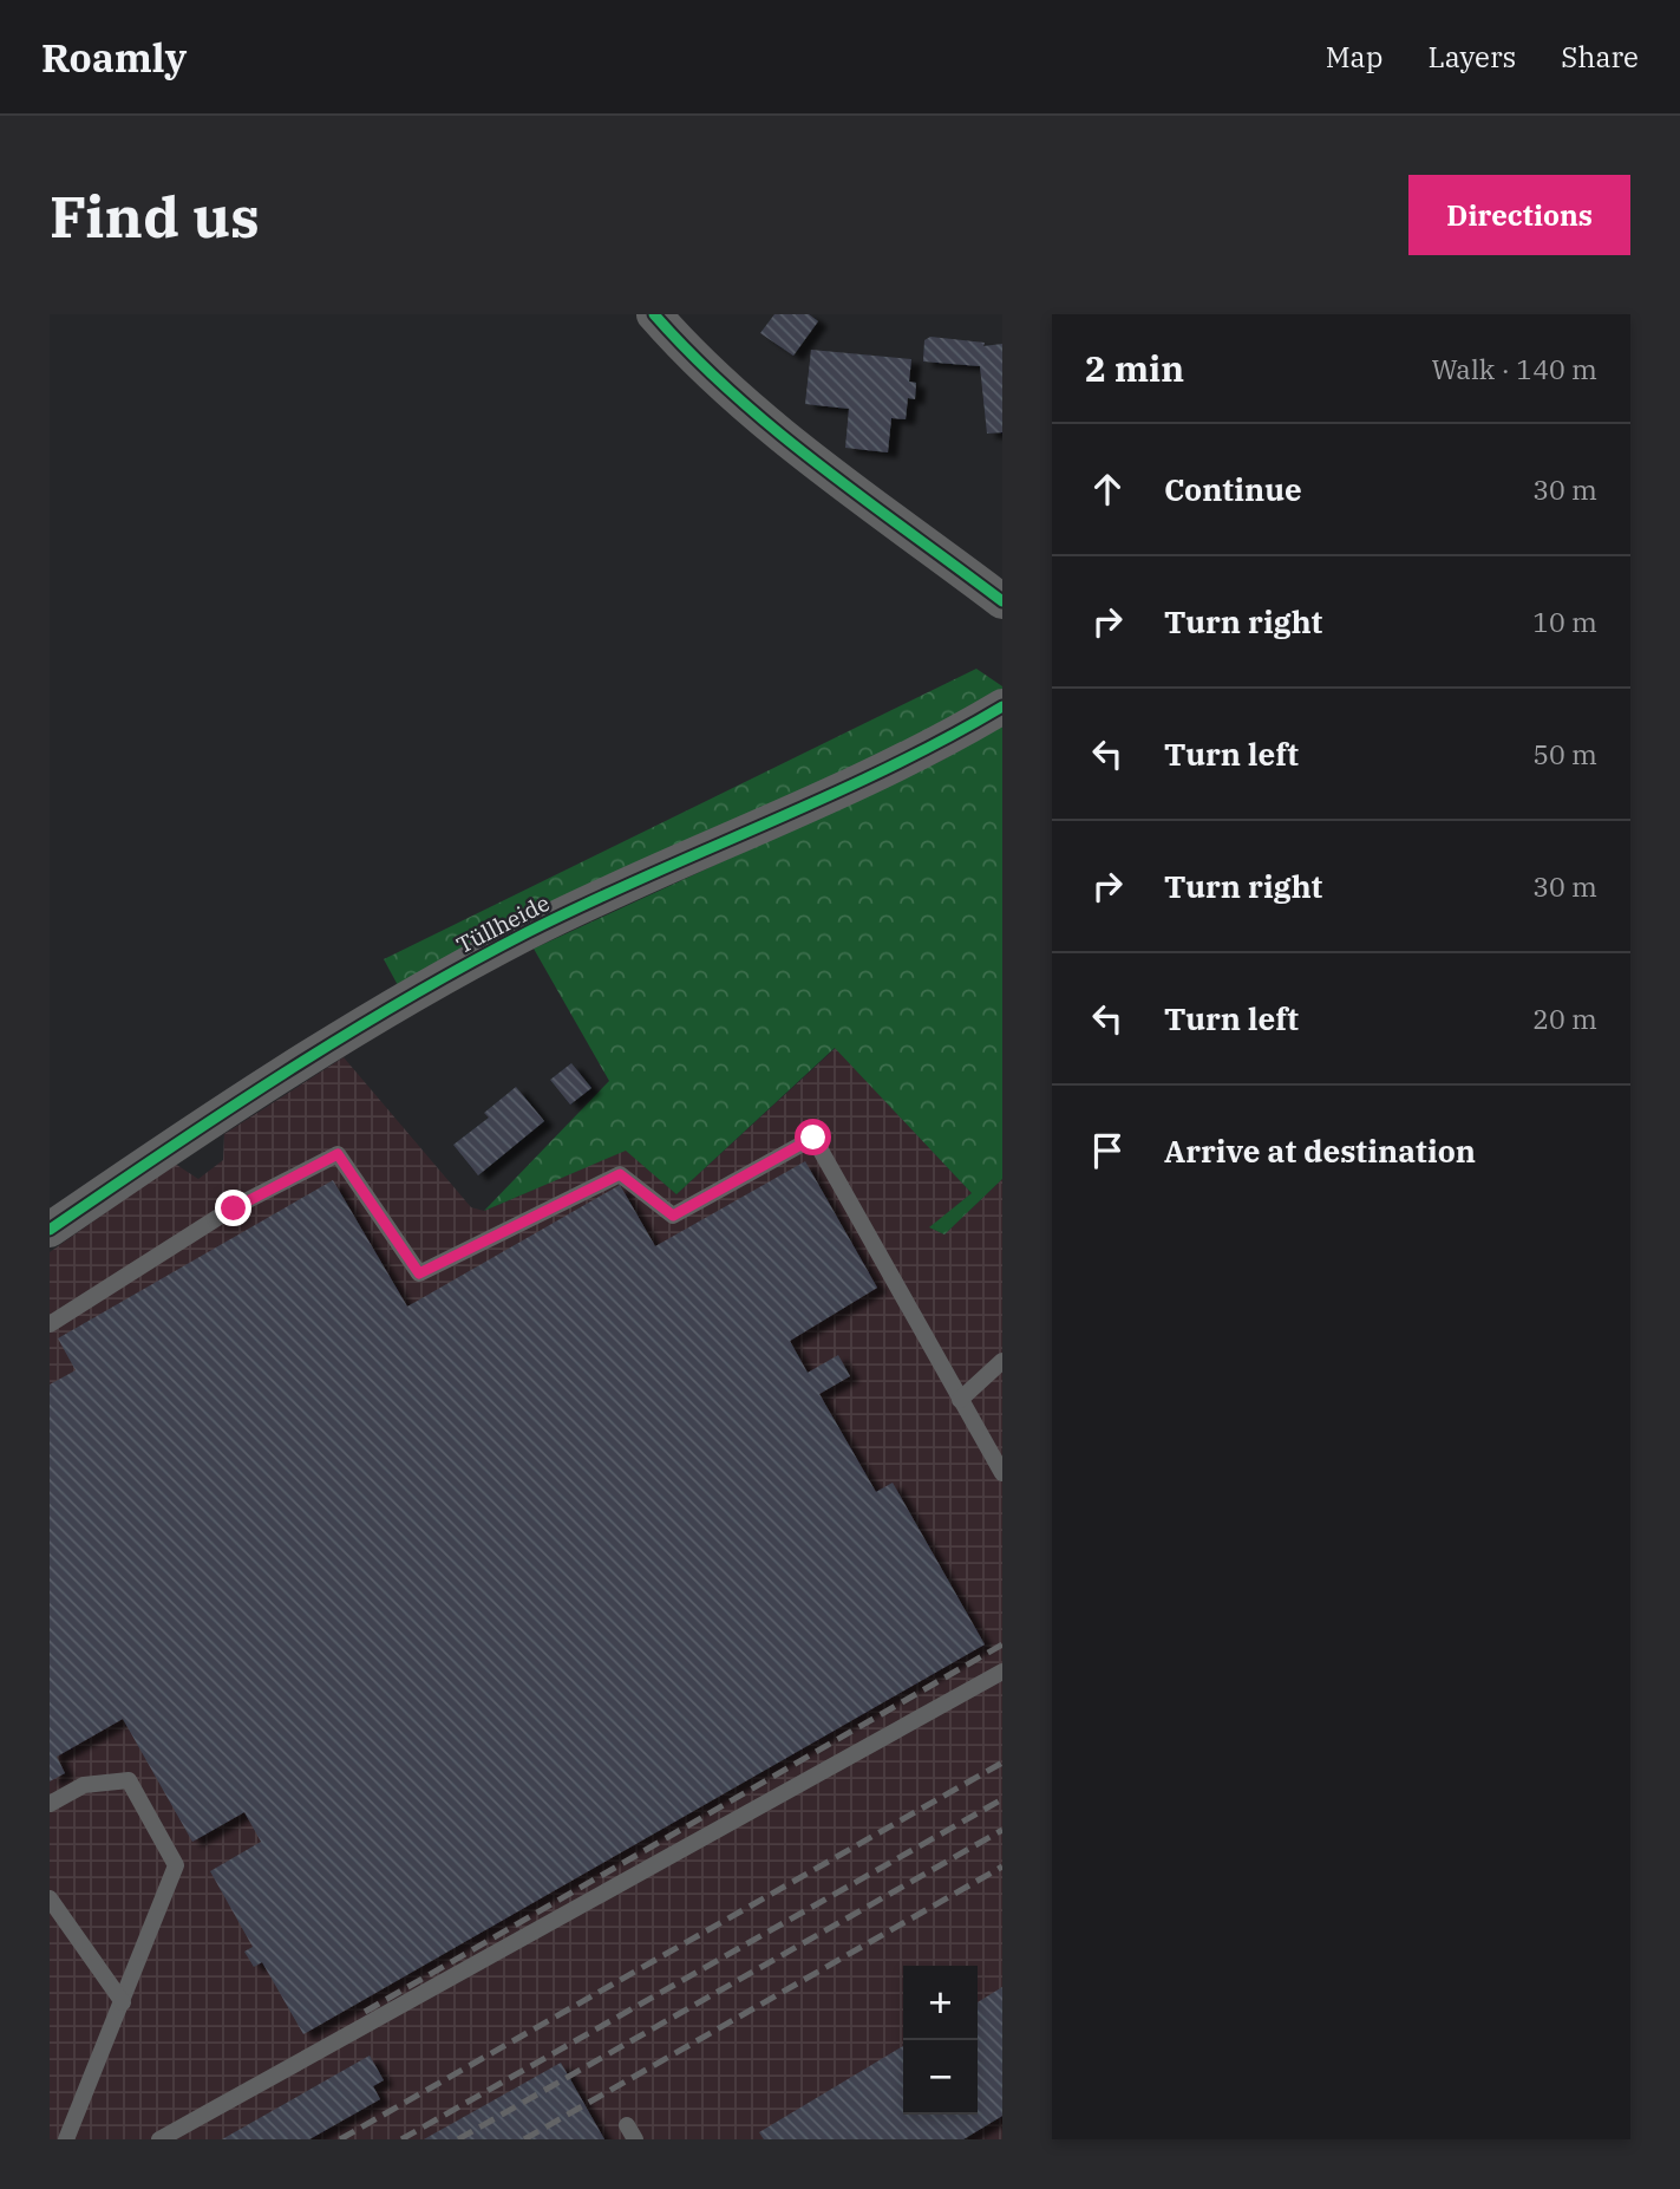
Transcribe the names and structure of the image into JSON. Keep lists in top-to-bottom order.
{
  "streets": {
    "street": ["Tüllheide"]
  },
  "page": {
    "header": "Roamly",
    "nav": ["Map", "Layers", "Share"],
    "buttons": "Directions",
    "title": "Find us",
    "heading": ["2 min", "Walk · 140 m"],
    "list": [
      ["Continue", "30 m"],
      ["Turn right", "10 m"],
      ["Turn left", "50 m"],
      ["Turn right", "30 m"],
      ["Turn left", "20 m"],
      "Arrive at destination"
    ],
    "map_buttons": ["+", "−"]
  }
}
